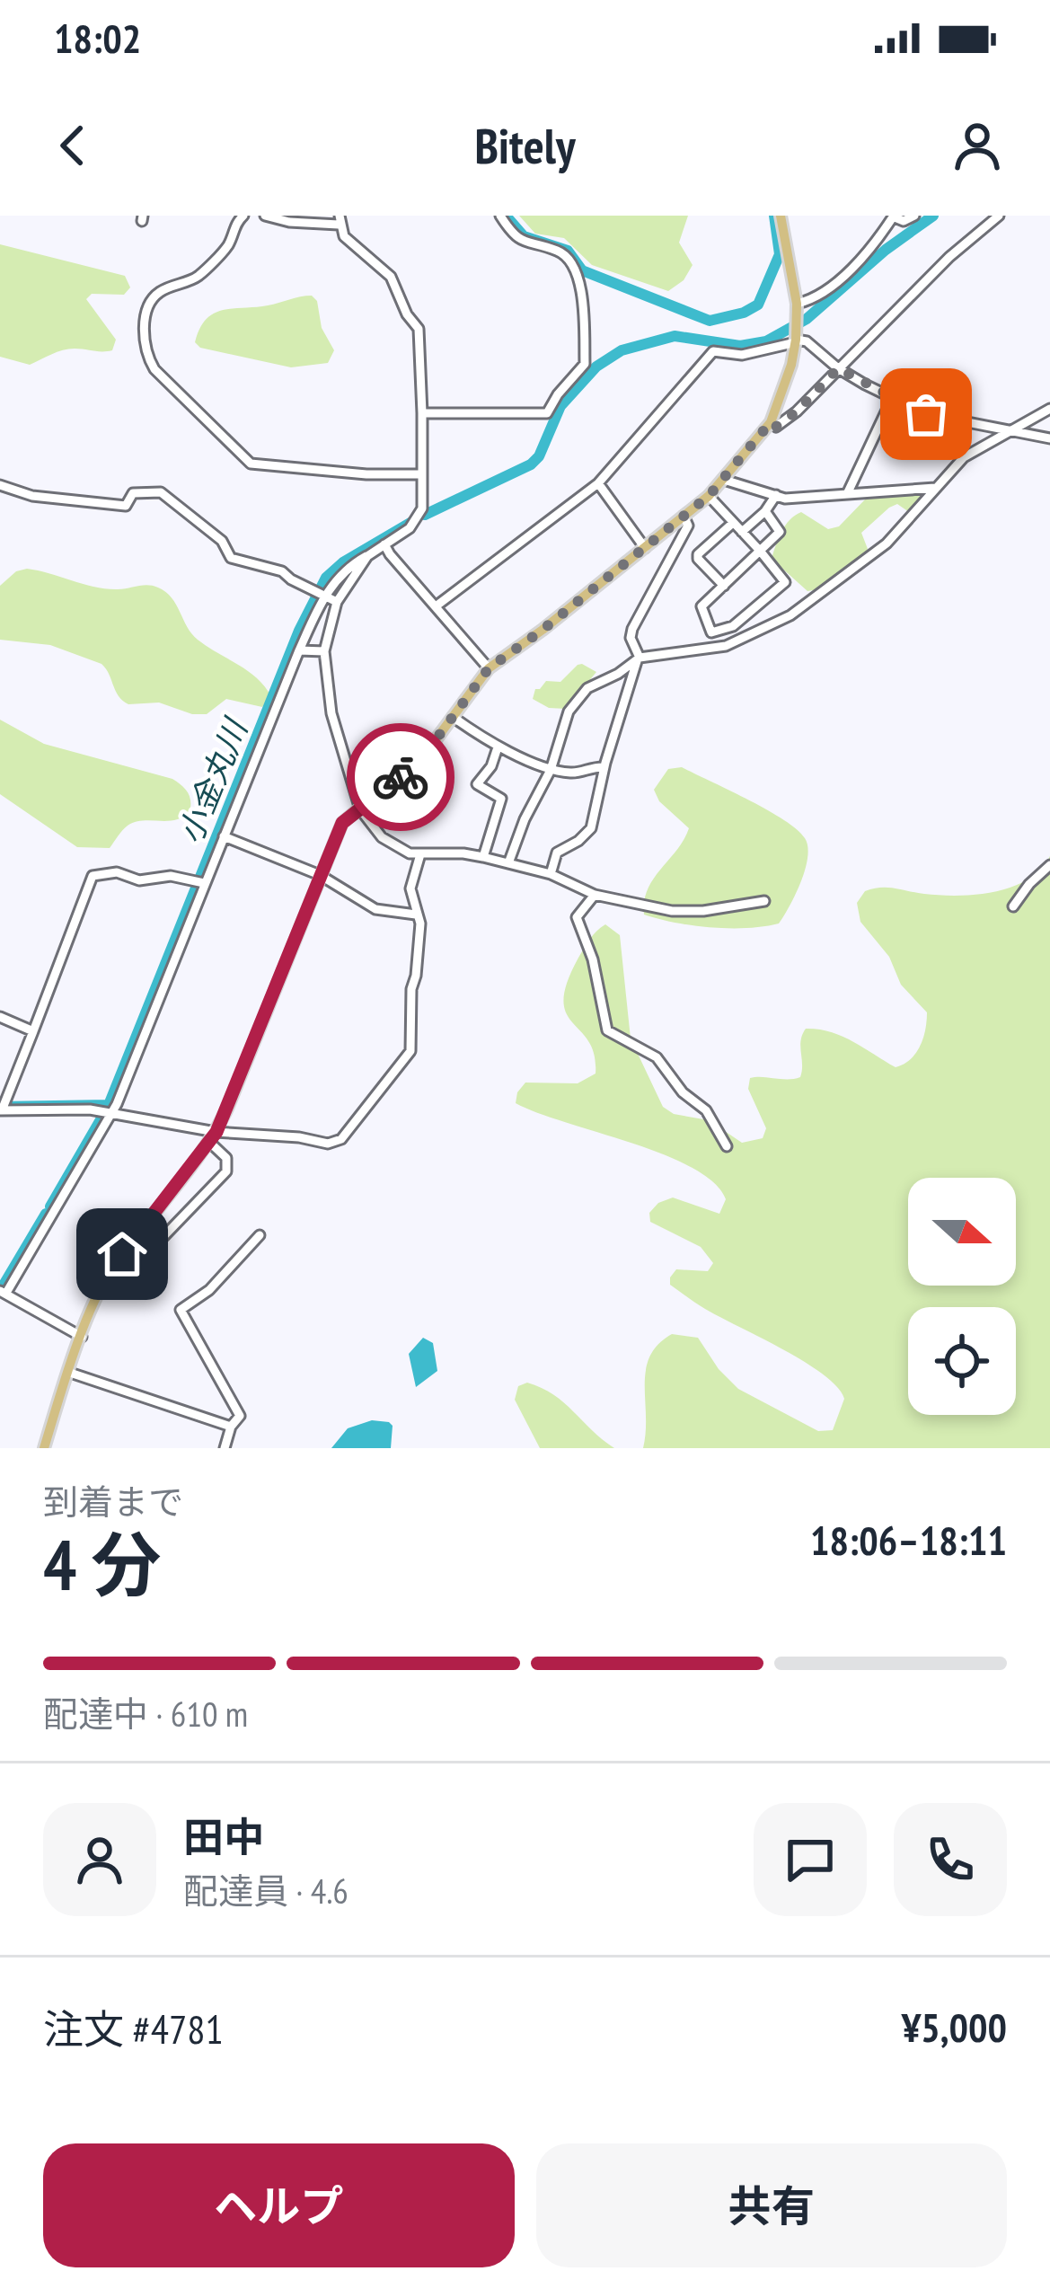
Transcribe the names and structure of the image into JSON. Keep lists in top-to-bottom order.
{
  "water": ["小金丸川"],
  "north": "right",
  "page": {
    "status": "18:02",
    "header": "Bitely",
    "heading": ["4 分", "到着まで", "18:06–18:11"],
    "panel": [
      "田中",
      "配達員 · 4.6",
      "注文 #4781",
      "¥5,000"
    ],
    "bar": "配達中 · 610 m",
    "buttons": ["ヘルプ", "共有"]
  }
}
